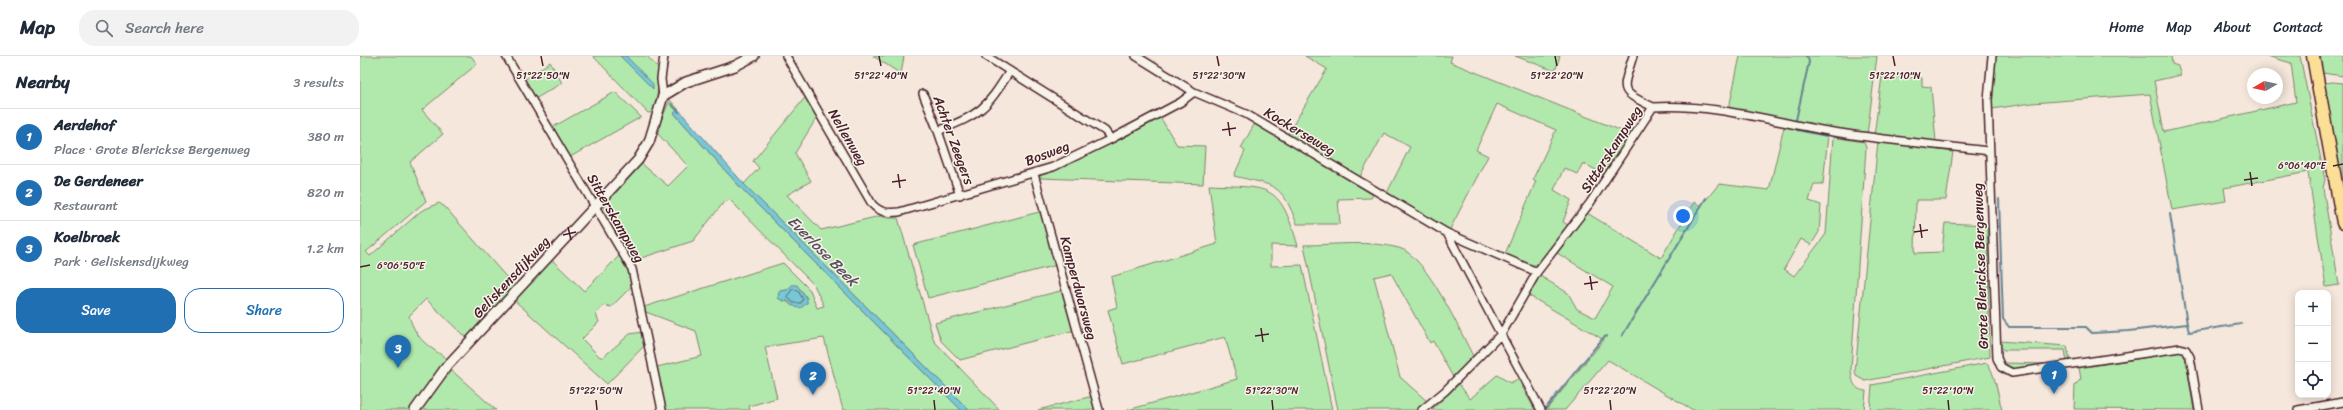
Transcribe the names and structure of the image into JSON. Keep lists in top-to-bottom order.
{
  "streets": {
    "street": [
      "Kockerseweg",
      "Nellenweg",
      "Achter Zeegers",
      "Sitterskampweg",
      "Bosweg",
      "Grote Blerickse Bergenweg",
      "Geliskensdijkweg",
      "Kamperdwarsweg"
    ]
  },
  "crossings": [
    ["Kockerseweg", "Sitterskampweg"],
    ["Kockerseweg", "Bosweg"],
    ["Nellenweg", "Bosweg"],
    ["Achter Zeegers", "Bosweg"],
    ["Sitterskampweg", "Grote Blerickse Bergenweg"],
    ["Sitterskampweg", "Geliskensdijkweg"],
    ["Bosweg", "Kamperdwarsweg"]
  ],
  "water": ["Everlose Beek"],
  "north": "left",
  "page": {
    "header": "Map",
    "search": "Search here",
    "nav": [
      "Home",
      "Map",
      "About",
      "Contact"
    ],
    "heading": ["Nearby", "3 results"],
    "list": [
      {
        "mark": "1",
        "name": "Aerdehof",
        "note": "Place · Grote Blerickse Bergenweg",
        "value": "380 m"
      },
      {
        "mark": "2",
        "name": "De Gerdeneer",
        "note": "Restaurant",
        "value": "820 m"
      },
      {
        "mark": "3",
        "name": "Koelbroek",
        "note": "Park · Geliskensdijkweg",
        "value": "1.2 km"
      }
    ],
    "buttons": ["Save", "Share"],
    "map_buttons": ["+", "−"],
    "pins": ["3", "1", "2"]
  },
  "coordinates": [
    "51°22'50\"N",
    "51°22'40\"N",
    "51°22'30\"N",
    "51°22'10\"N",
    "51°22'20\"N",
    "6°06'40\"E",
    "6°06'50\"E"
  ]
}
